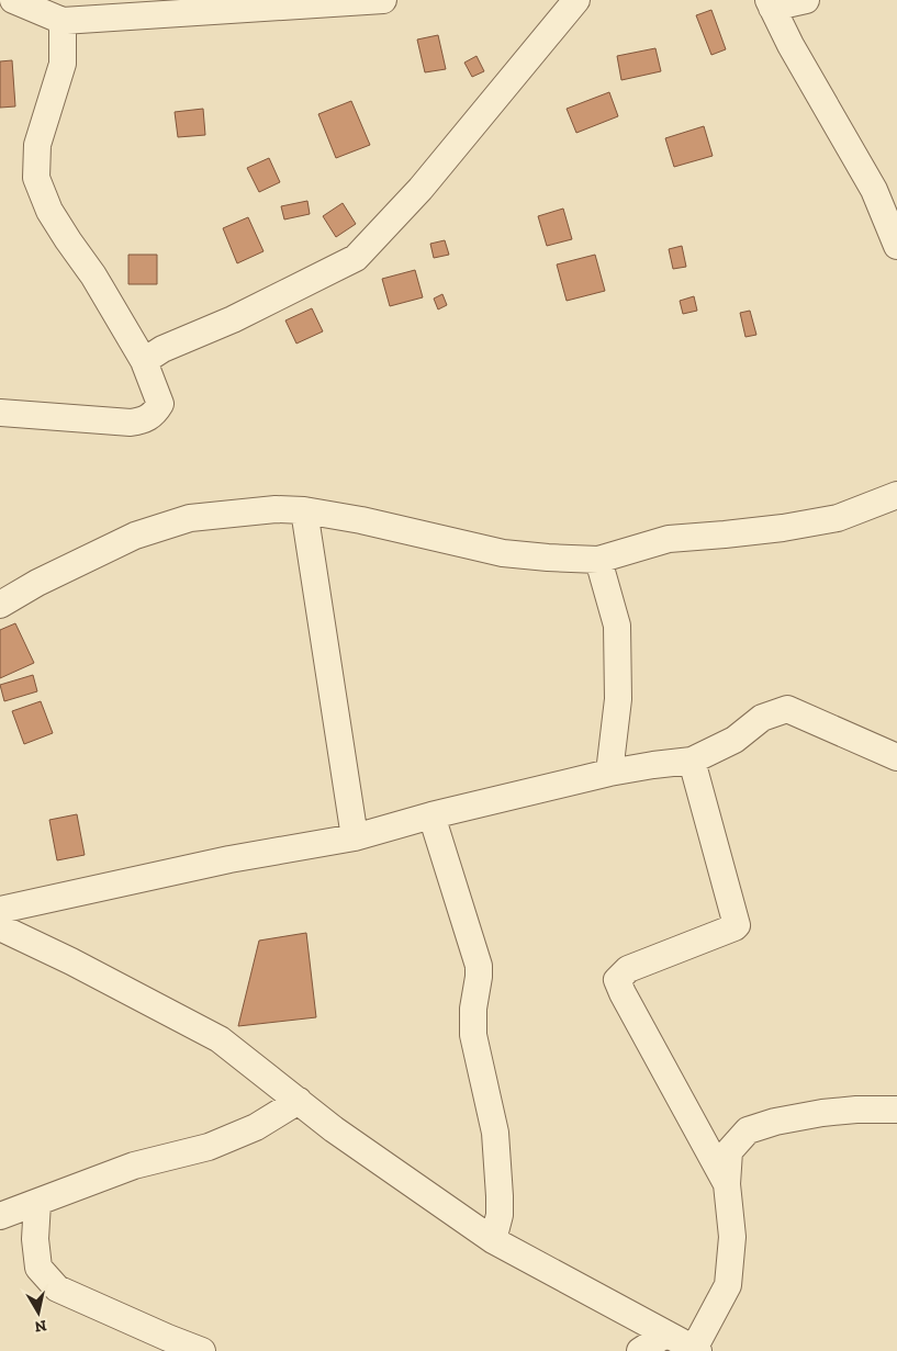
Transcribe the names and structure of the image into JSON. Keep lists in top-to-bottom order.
{
  "north": "bottom"
}
